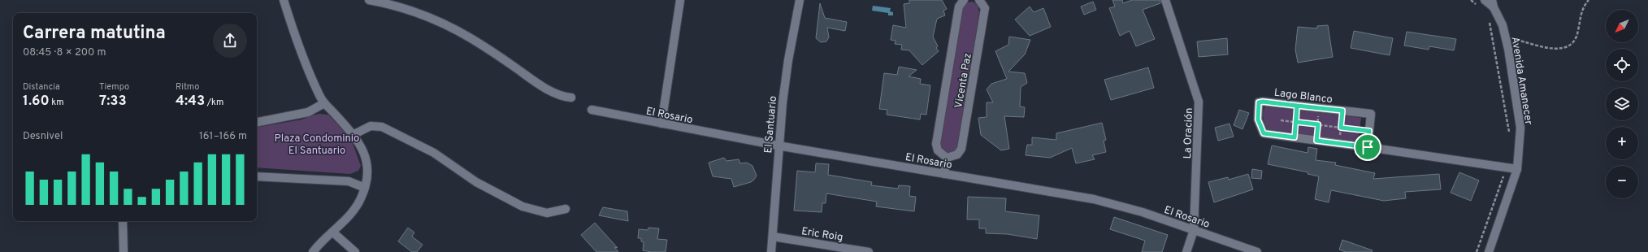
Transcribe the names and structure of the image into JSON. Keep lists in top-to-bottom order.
{
  "streets": {
    "street": [
      "Vicenta Paz",
      "Avenida Amanecer",
      "Lago Blanco",
      "El Rosario",
      "El Santuario",
      "La Oración",
      "Eric Roig"
    ]
  },
  "crossings": [
    ["Avenida Amanecer", "Lago Blanco"],
    ["El Rosario", "El Santuario"],
    ["El Rosario", "La Oración"],
    ["El Santuario", "Eric Roig"]
  ],
  "parks": ["Plaza Condominio El Santuario"],
  "north": "bottom left",
  "page": {
    "map_buttons": ["+", "−"],
    "heading": ["Carrera matutina", "08:45 · 8 × 200 m"],
    "stats": [
      ["Distancia", "1.60 km"],
      ["Tiempo", "7:33"],
      ["Ritmo", "4:43 /km"]
    ],
    "chart": ["Desnivel", "161–166 m"]
  }
}
